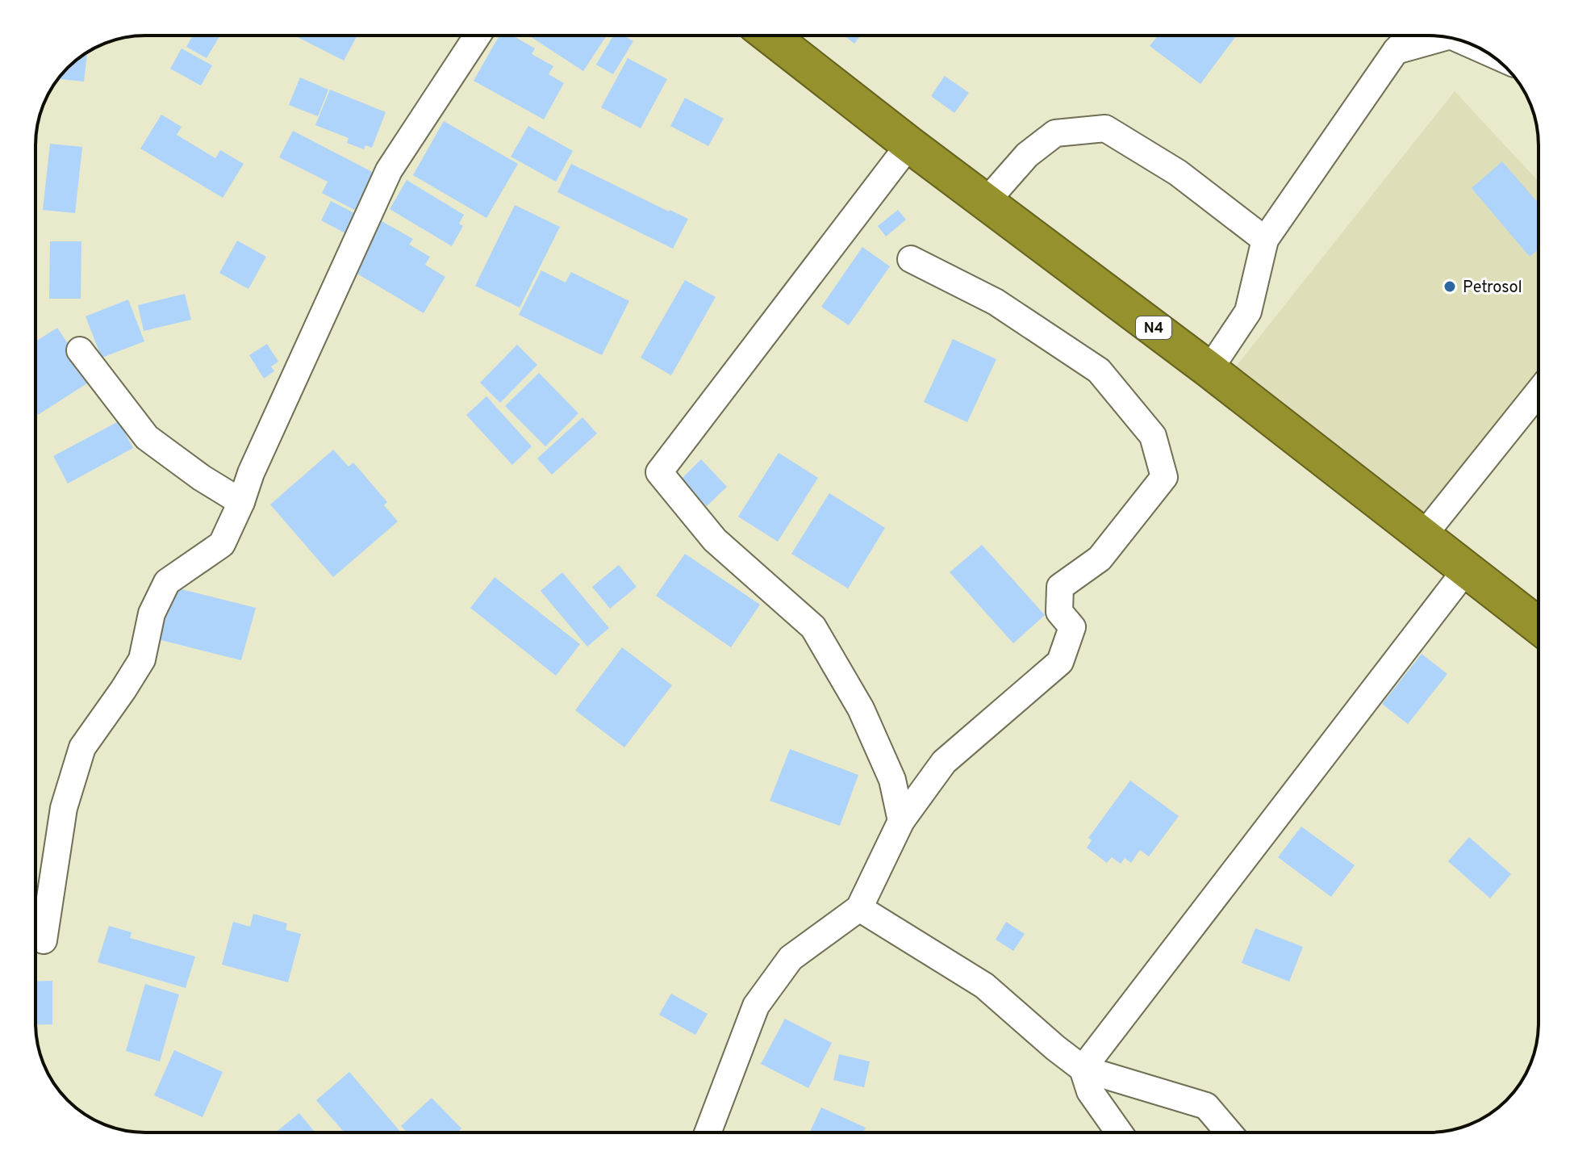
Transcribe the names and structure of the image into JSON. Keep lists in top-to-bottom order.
{
  "streets": {
    "highway": ["N4"]
  },
  "places": ["Petrosol"]
}
